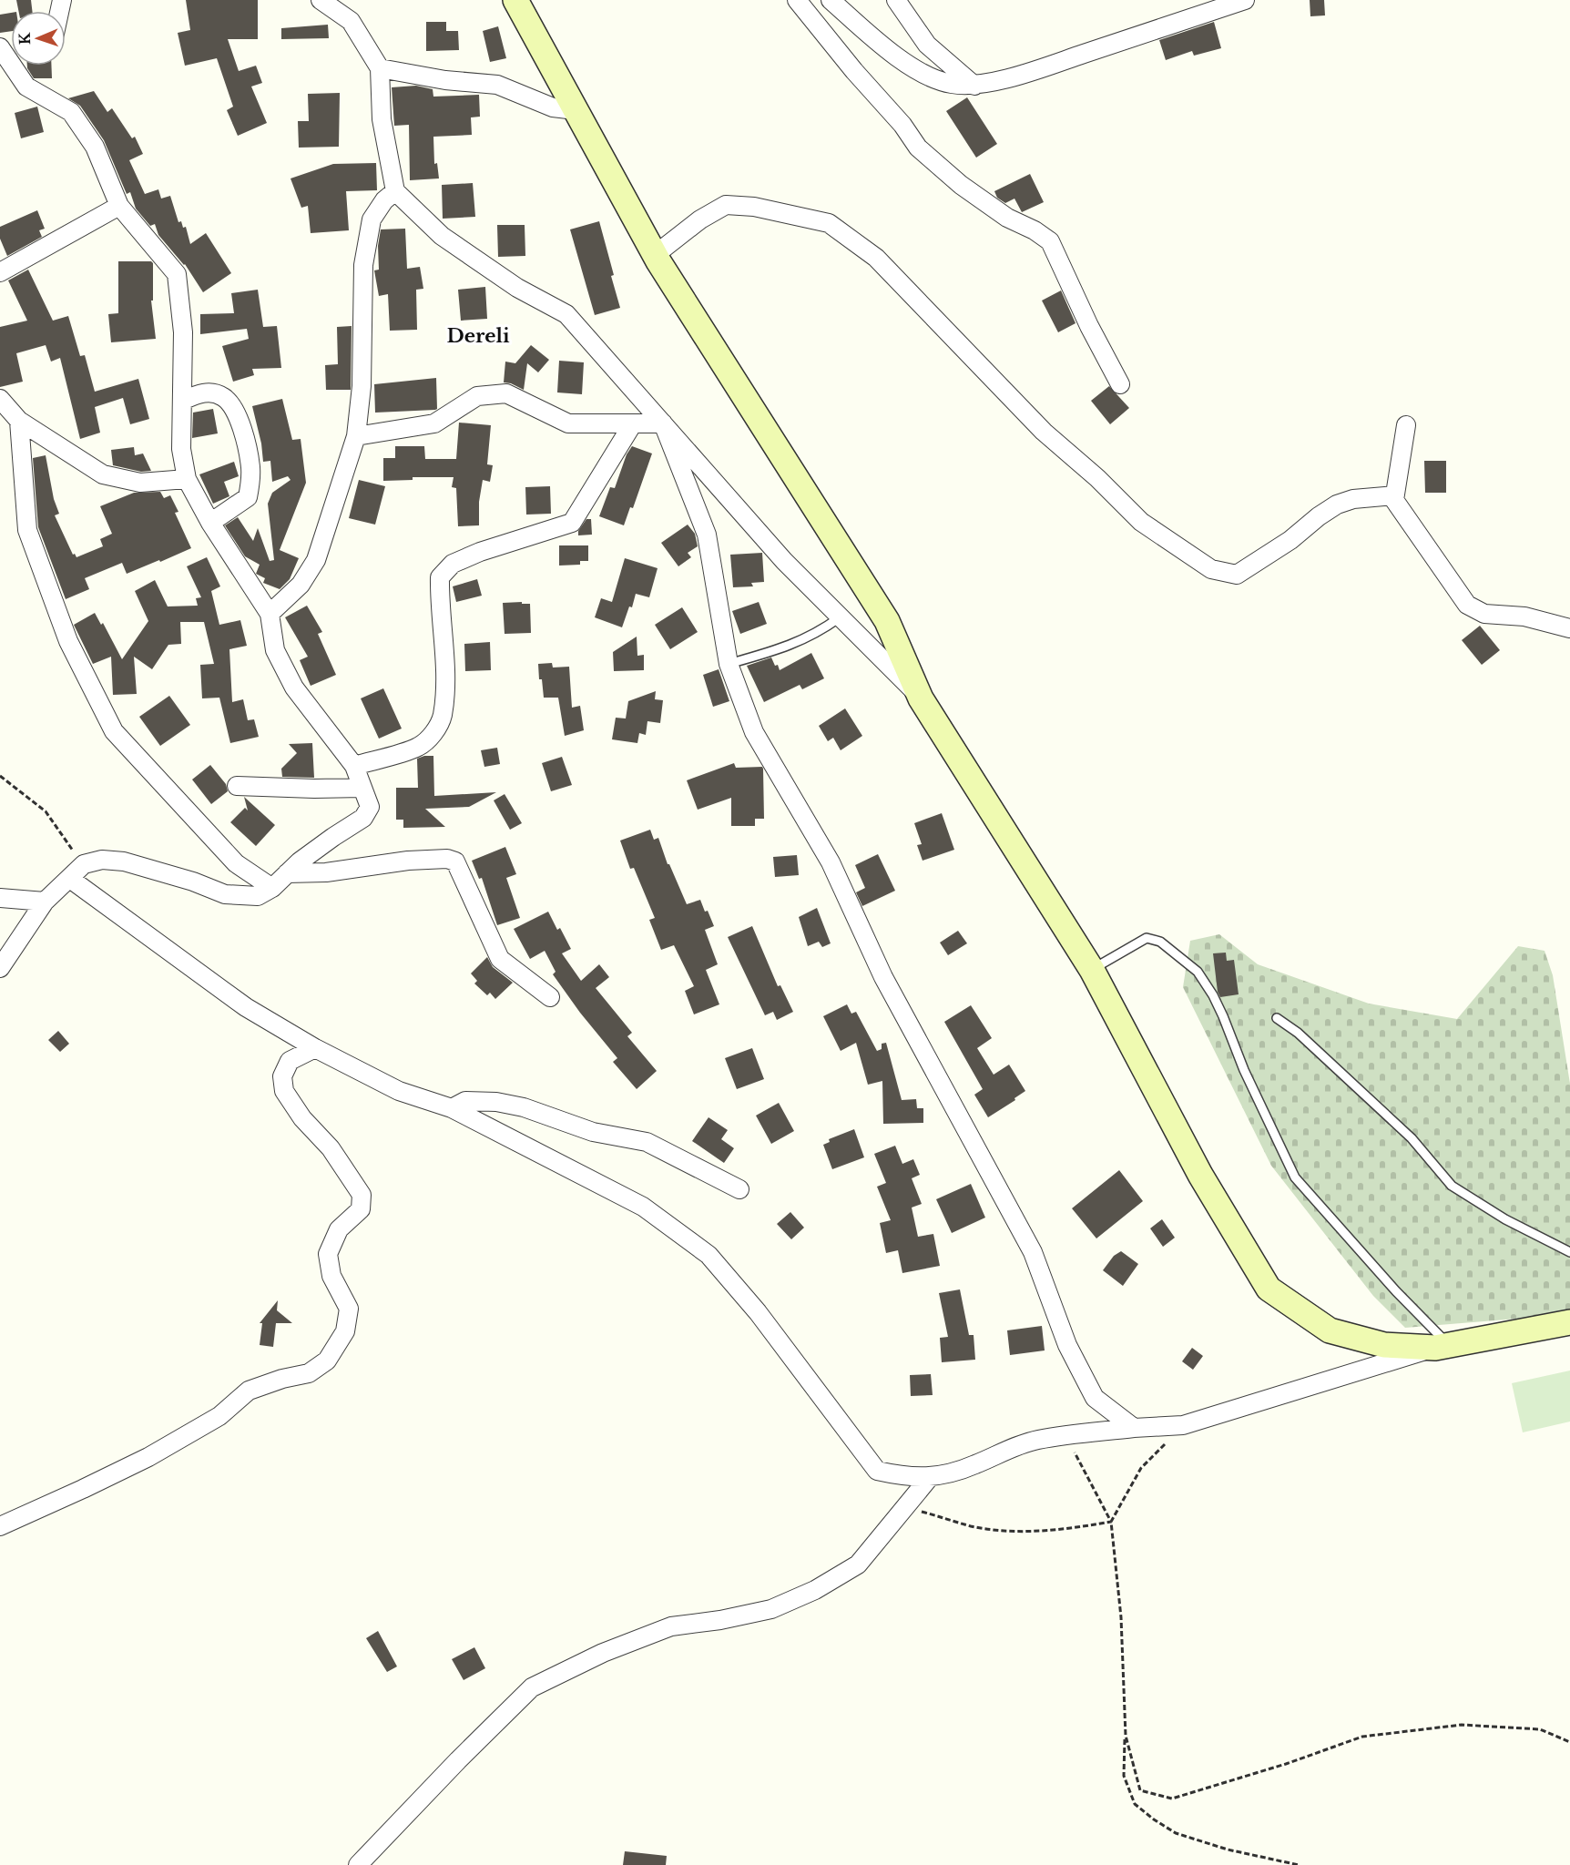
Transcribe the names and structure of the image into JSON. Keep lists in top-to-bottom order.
{
  "districts": ["Dereli"],
  "north": "left"
}
